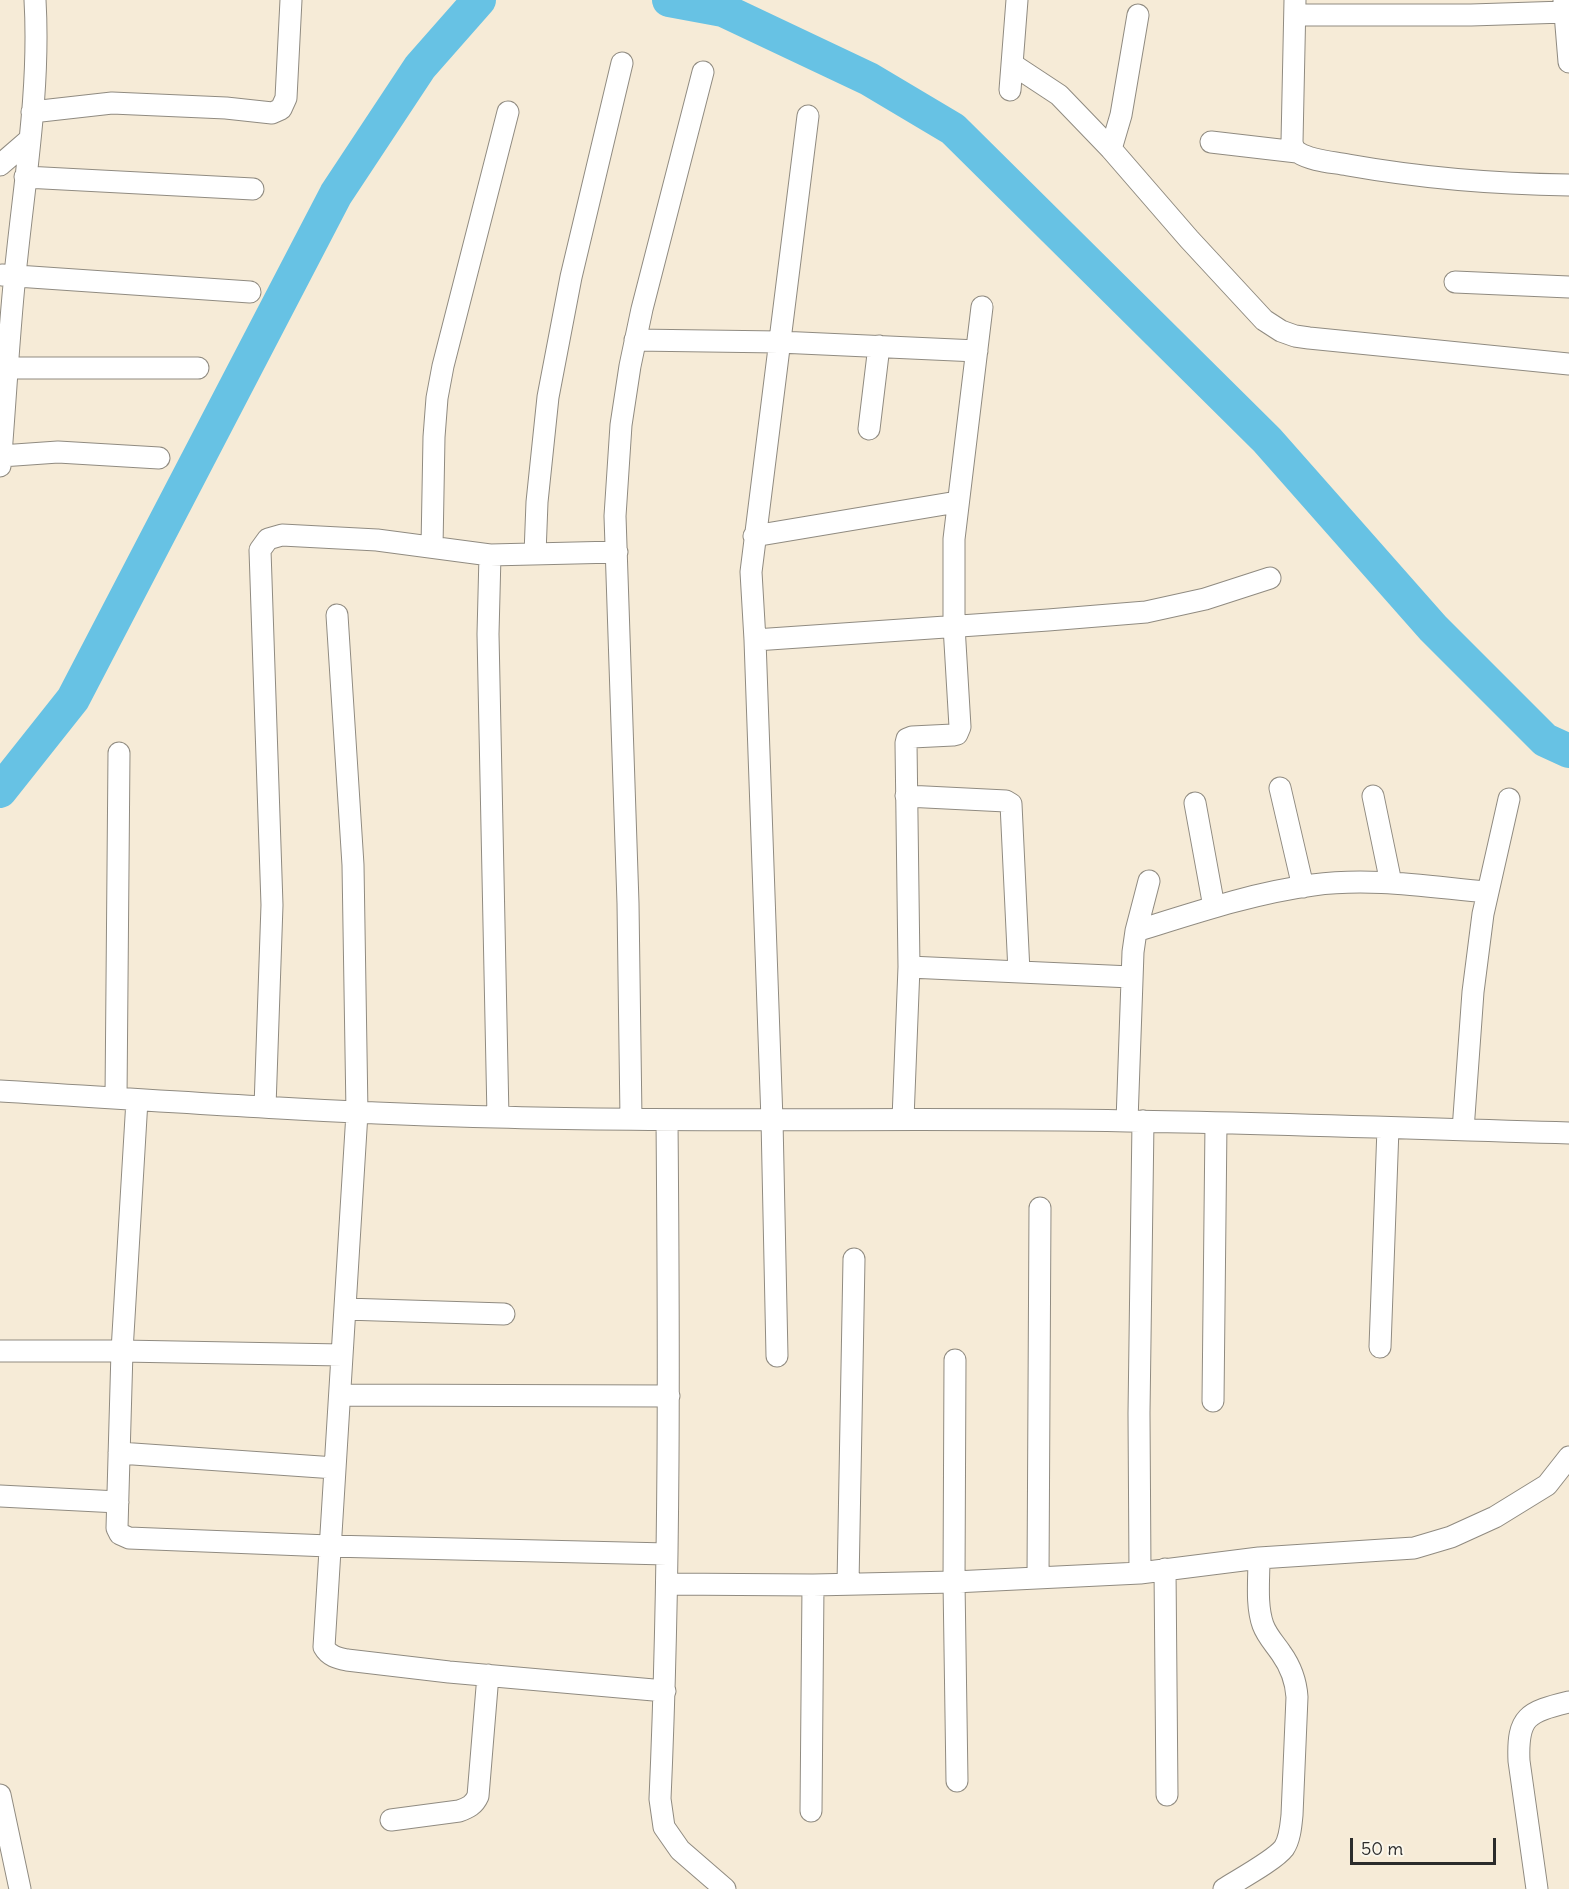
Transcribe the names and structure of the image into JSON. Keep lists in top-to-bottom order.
{
  "scale_bar": "50 m"
}
